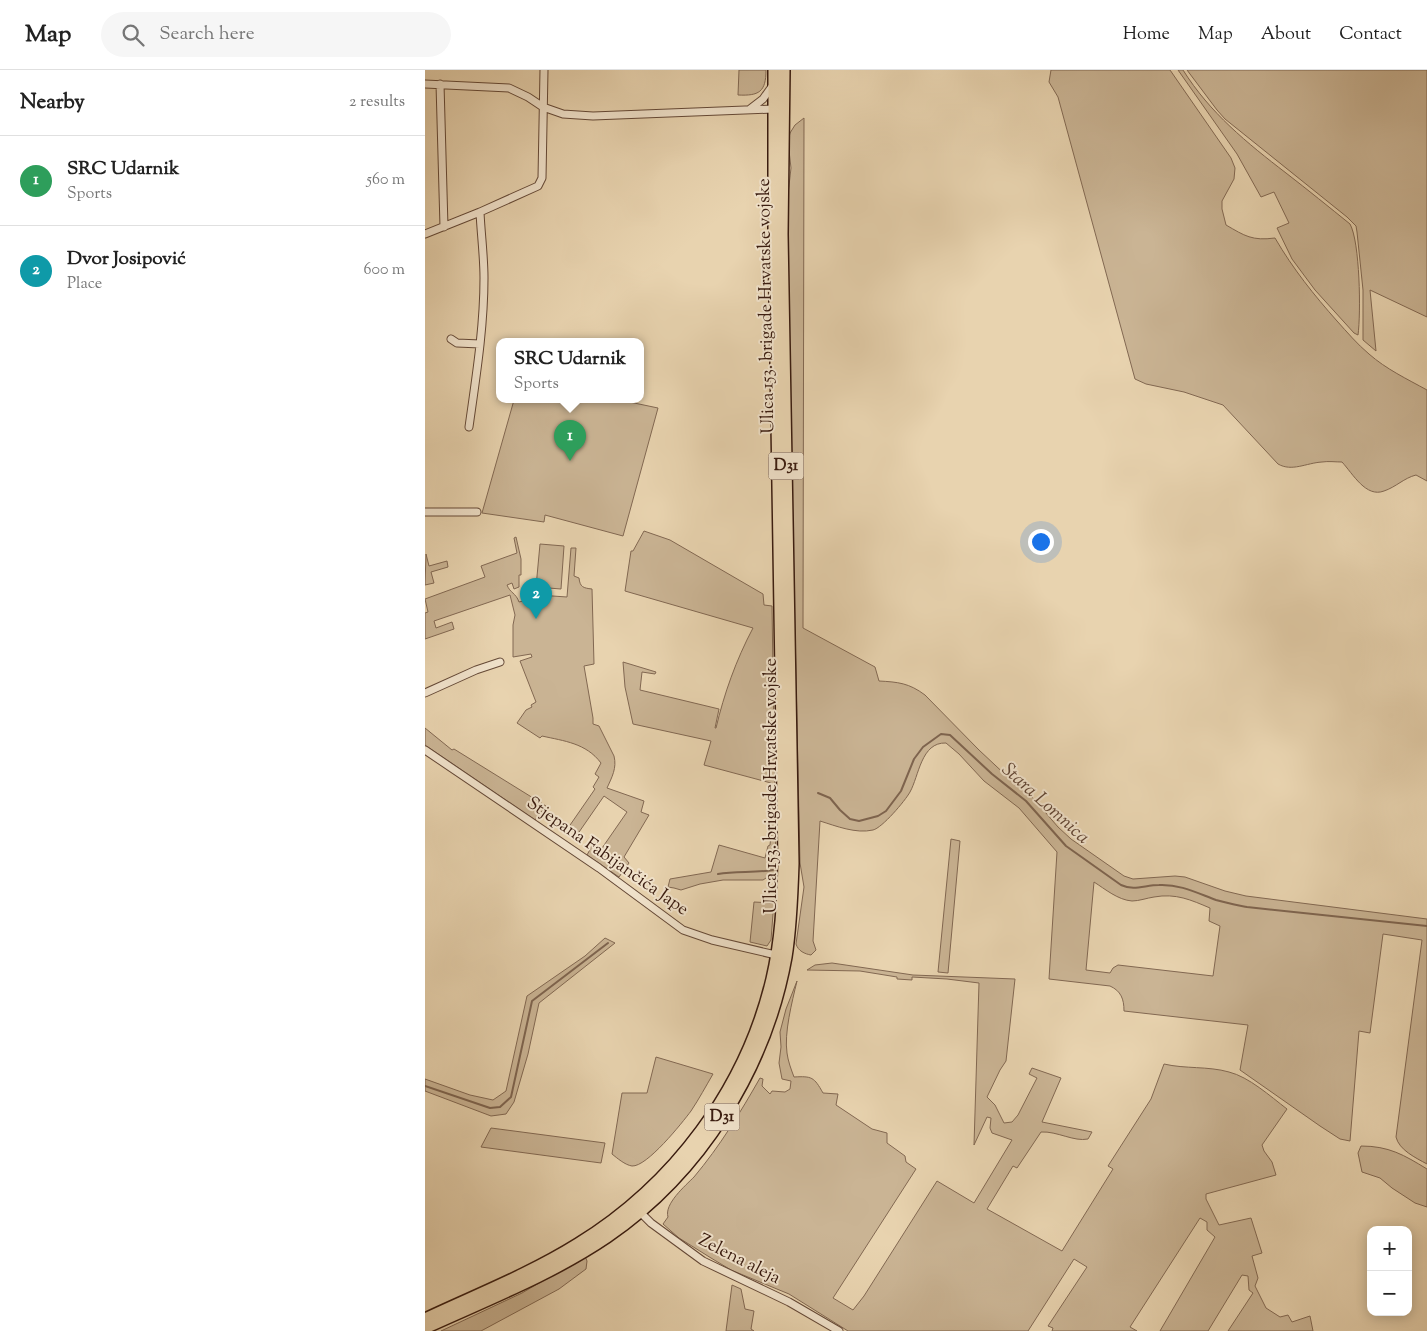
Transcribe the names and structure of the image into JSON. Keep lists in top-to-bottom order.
{
  "streets": {
    "main road": ["Ulica 153. brigade Hrvatske vojske", "D31"],
    "street": ["Stjepana Fabijančića Jape", "Zelena aleja"]
  },
  "crossings": [
    ["Ulica 153. brigade Hrvatske vojske", "Stjepana Fabijančića Jape"],
    ["Ulica 153. brigade Hrvatske vojske", "Zelena aleja"]
  ],
  "water": ["Stara Lomnica"],
  "page": {
    "header": "Map",
    "search": "Search here",
    "nav": [
      "Home",
      "Map",
      "About",
      "Contact"
    ],
    "heading": ["Nearby", "2 results"],
    "list": [
      {
        "mark": "1",
        "name": "SRC Udarnik",
        "note": "Sports",
        "value": "560 m"
      },
      {
        "mark": "2",
        "name": "Dvor Josipović",
        "note": "Place",
        "value": "600 m"
      }
    ],
    "popup": ["SRC Udarnik", "Sports"],
    "pins": ["1", "2"],
    "map_buttons": ["+", "−"]
  }
}
